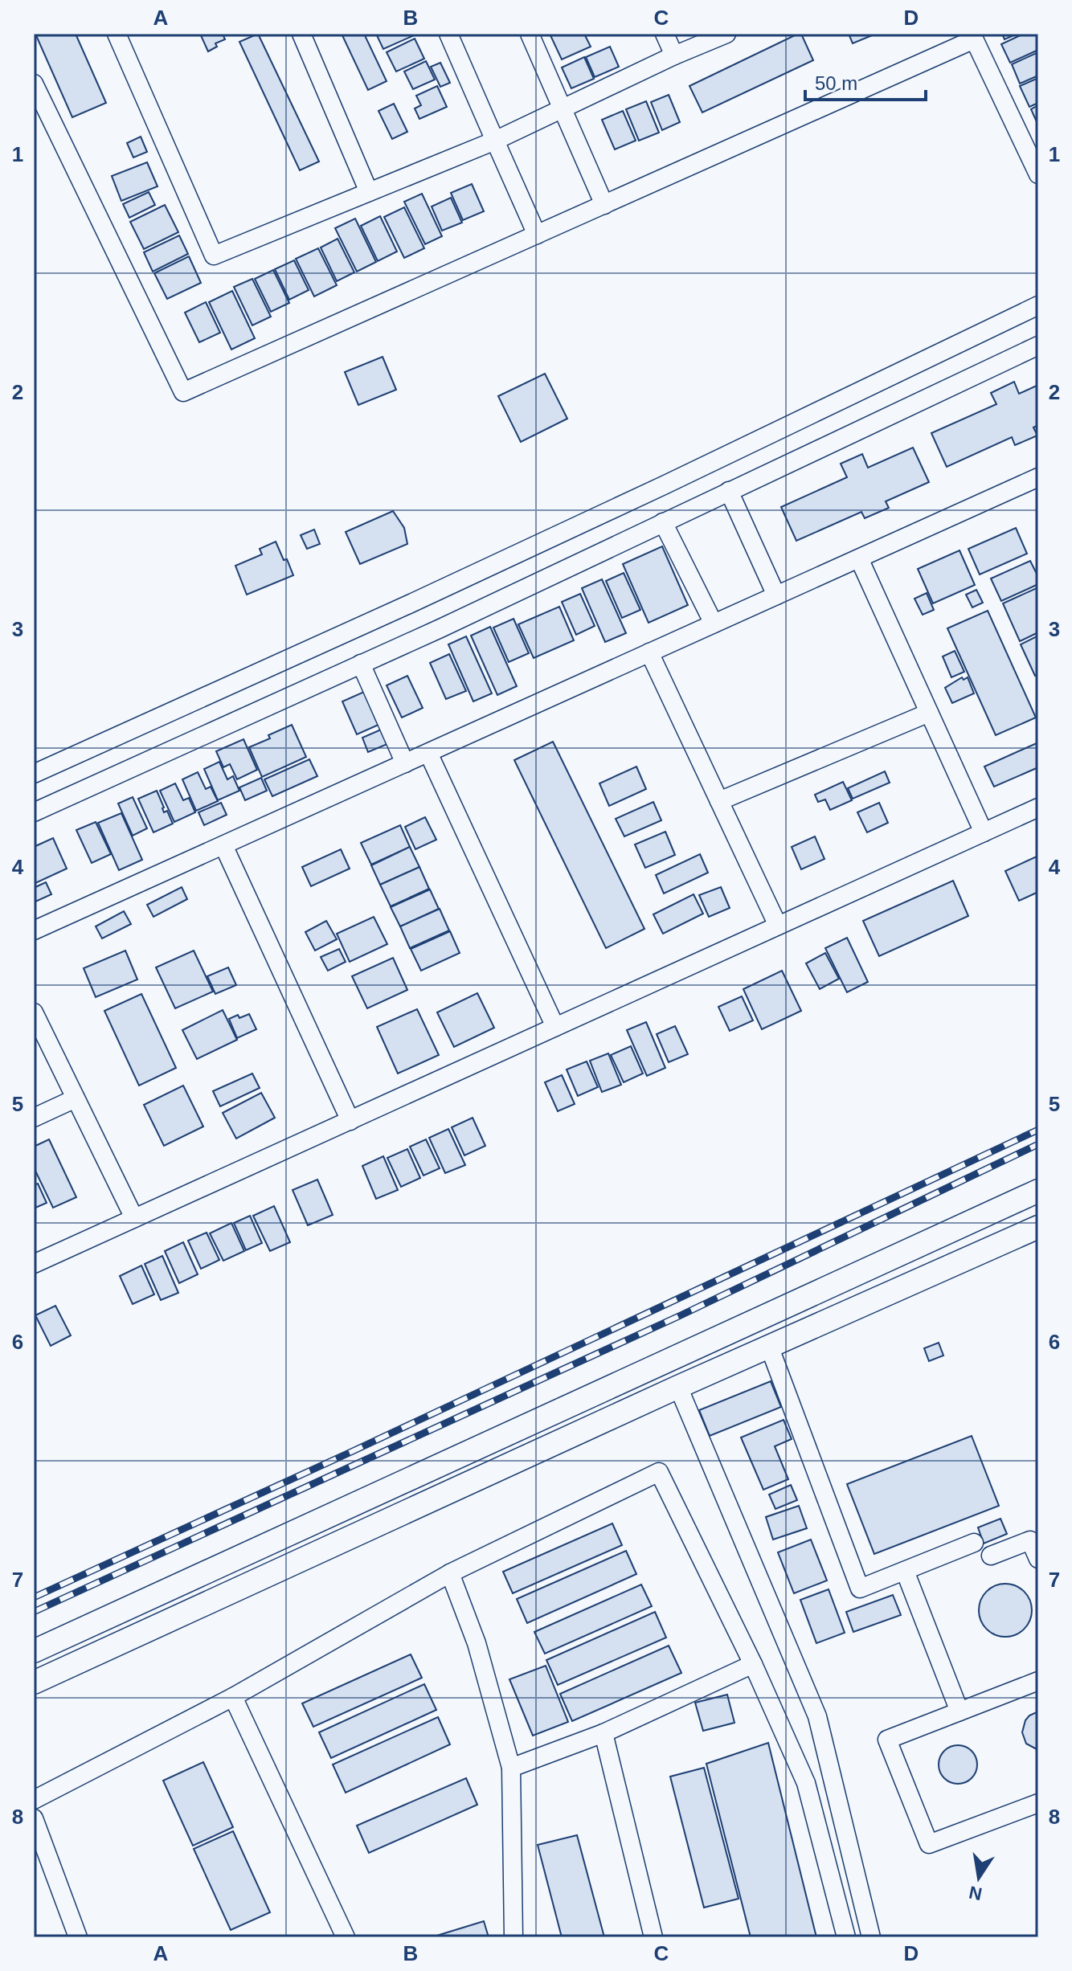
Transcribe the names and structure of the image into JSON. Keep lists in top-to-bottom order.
{
  "scale_bar": "50 m",
  "north": "bottom",
  "grid": {
    "columns": [
      "A",
      "B",
      "C",
      "D"
    ],
    "rows": [
      "1",
      "2",
      "3",
      "4",
      "5",
      "6",
      "7",
      "8"
    ]
  }
}
